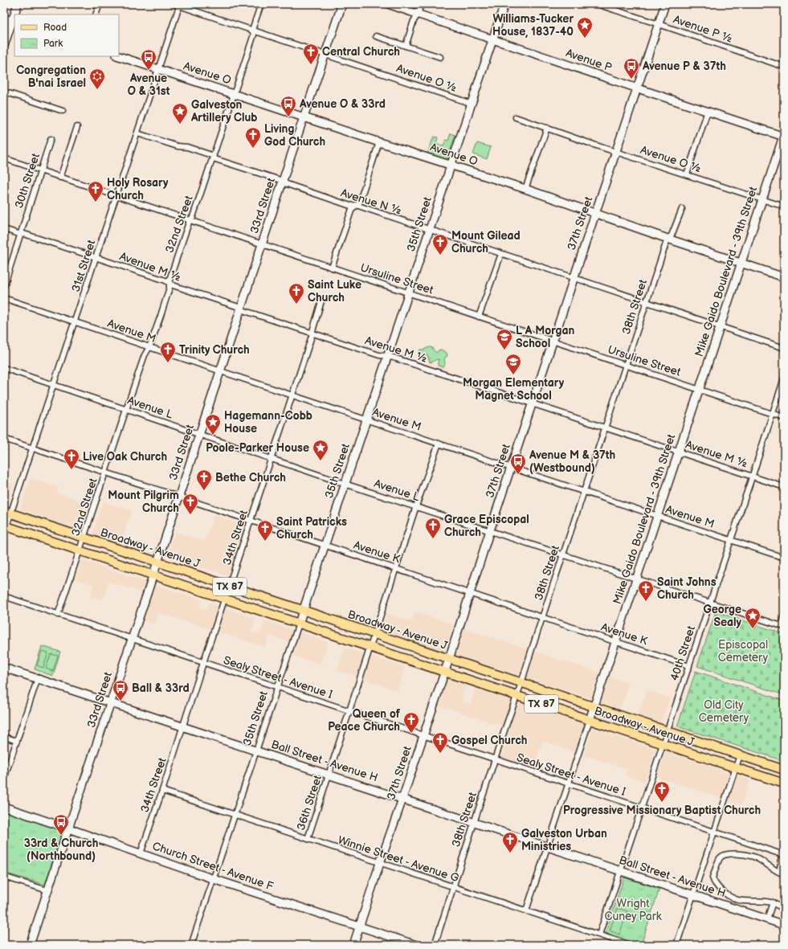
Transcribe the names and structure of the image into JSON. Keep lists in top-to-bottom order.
{
  "streets": {
    "main road": ["Broadway - Avenue J", "TX 87"],
    "street": [
      "Avenue P ½",
      "Avenue P",
      "Avenue O",
      "Avenue O ½",
      "30th Street",
      "Avenue N ½",
      "33rd Street",
      "37th Street",
      "32nd Street",
      "35th Street",
      "31st Street",
      "Avenue M ½",
      "Mike Gaido Boulevard - 39th Street",
      "Ursuline Street",
      "38th Street",
      "Avenue M",
      "Avenue L",
      "34th Street",
      "Avenue K",
      "40th Street",
      "Sealy Street - Avenue I",
      "Ball Street - Avenue H",
      "36th Street",
      "Winnie Street - Avenue G",
      "Church Street - Avenue F"
    ]
  },
  "crossings": [
    ["Avenue P ½", "37th Street"],
    ["Avenue P", "37th Street"],
    ["Avenue P", "35th Street"],
    ["Avenue P", "Mike Gaido Boulevard - 39th Street"],
    ["Avenue O", "33rd Street"],
    ["Avenue O", "37th Street"],
    ["Avenue O", "32nd Street"],
    ["Avenue O", "35th Street"],
    ["Avenue O", "31st Street"],
    ["Avenue O", "Mike Gaido Boulevard - 39th Street"],
    ["Avenue O", "38th Street"],
    ["Avenue O ½", "33rd Street"],
    ["Avenue O ½", "37th Street"],
    ["Avenue O ½", "32nd Street"],
    ["Avenue O ½", "35th Street"],
    ["Avenue O ½", "31st Street"],
    ["Avenue O ½", "Mike Gaido Boulevard - 39th Street"],
    ["30th Street", "Avenue M ½"],
    ["30th Street", "Ursuline Street"],
    ["Avenue N ½", "33rd Street"],
    ["Avenue N ½", "37th Street"],
    ["Avenue N ½", "32nd Street"],
    ["Avenue N ½", "35th Street"],
    ["Avenue N ½", "31st Street"],
    ["Avenue N ½", "Mike Gaido Boulevard - 39th Street"],
    ["Avenue N ½", "38th Street"],
    ["33rd Street", "Avenue M ½"],
    ["33rd Street", "Ursuline Street"],
    ["33rd Street", "Avenue M"],
    ["33rd Street", "Avenue L"],
    ["33rd Street", "Broadway - Avenue J"],
    ["33rd Street", "Avenue K"],
    ["33rd Street", "Sealy Street - Avenue I"],
    ["33rd Street", "Ball Street - Avenue H"],
    ["33rd Street", "Church Street - Avenue F"],
    ["37th Street", "Avenue M ½"],
    ["37th Street", "Ursuline Street"],
    ["37th Street", "Avenue M"],
    ["37th Street", "Avenue L"],
    ["37th Street", "Broadway - Avenue J"],
    ["37th Street", "Avenue K"],
    ["37th Street", "Sealy Street - Avenue I"],
    ["37th Street", "Ball Street - Avenue H"],
    ["37th Street", "Winnie Street - Avenue G"],
    ["37th Street", "Church Street - Avenue F"],
    ["32nd Street", "Avenue M ½"],
    ["32nd Street", "Ursuline Street"],
    ["32nd Street", "Avenue M"],
    ["32nd Street", "Avenue L"],
    ["32nd Street", "Broadway - Avenue J"],
    ["32nd Street", "Avenue K"],
    ["32nd Street", "Sealy Street - Avenue I"],
    ["35th Street", "Avenue M ½"],
    ["35th Street", "Ursuline Street"],
    ["35th Street", "Avenue M"],
    ["35th Street", "Avenue L"],
    ["35th Street", "Broadway - Avenue J"],
    ["35th Street", "Avenue K"],
    ["35th Street", "Sealy Street - Avenue I"],
    ["35th Street", "Ball Street - Avenue H"],
    ["35th Street", "Winnie Street - Avenue G"],
    ["35th Street", "Church Street - Avenue F"],
    ["31st Street", "Avenue M ½"],
    ["31st Street", "Ursuline Street"],
    ["31st Street", "Avenue M"],
    ["31st Street", "Avenue L"],
    ["31st Street", "Broadway - Avenue J"],
    ["31st Street", "Avenue K"],
    ["Avenue M ½", "Mike Gaido Boulevard - 39th Street"],
    ["Avenue M ½", "38th Street"],
    ["Avenue M ½", "34th Street"],
    ["Avenue M ½", "40th Street"],
    ["Mike Gaido Boulevard - 39th Street", "Ursuline Street"],
    ["Mike Gaido Boulevard - 39th Street", "Avenue M"],
    ["Mike Gaido Boulevard - 39th Street", "Avenue L"],
    ["Mike Gaido Boulevard - 39th Street", "Broadway - Avenue J"],
    ["Mike Gaido Boulevard - 39th Street", "Avenue K"],
    ["Mike Gaido Boulevard - 39th Street", "Sealy Street - Avenue I"],
    ["Mike Gaido Boulevard - 39th Street", "Ball Street - Avenue H"],
    ["Mike Gaido Boulevard - 39th Street", "Winnie Street - Avenue G"],
    ["Ursuline Street", "38th Street"],
    ["Ursuline Street", "40th Street"],
    ["38th Street", "Avenue M"],
    ["38th Street", "Avenue L"],
    ["38th Street", "Broadway - Avenue J"],
    ["38th Street", "Avenue K"],
    ["38th Street", "Sealy Street - Avenue I"],
    ["38th Street", "Ball Street - Avenue H"],
    ["38th Street", "Winnie Street - Avenue G"],
    ["Avenue M", "34th Street"],
    ["Avenue M", "40th Street"],
    ["Avenue M", "36th Street"],
    ["Avenue L", "34th Street"],
    ["Avenue L", "40th Street"],
    ["Avenue L", "36th Street"],
    ["34th Street", "Broadway - Avenue J"],
    ["34th Street", "Avenue K"],
    ["34th Street", "Sealy Street - Avenue I"],
    ["34th Street", "Ball Street - Avenue H"],
    ["34th Street", "Winnie Street - Avenue G"],
    ["34th Street", "Church Street - Avenue F"],
    ["Broadway - Avenue J", "40th Street"],
    ["Broadway - Avenue J", "36th Street"],
    ["Avenue K", "40th Street"],
    ["Avenue K", "36th Street"],
    ["40th Street", "Sealy Street - Avenue I"],
    ["40th Street", "Ball Street - Avenue H"],
    ["40th Street", "Winnie Street - Avenue G"],
    ["Sealy Street - Avenue I", "36th Street"],
    ["Ball Street - Avenue H", "36th Street"],
    ["36th Street", "Winnie Street - Avenue G"]
  ],
  "parks": ["Episcopal Cemetery", "Old City Cemetery", "Wright Cuney Park"],
  "places": {
    "place": [
      "Williams-Tucker House, 1837-40",
      "Galveston Artillery Club",
      "Hagemann-Cobb House",
      "Poole-Parker House",
      "George Sealy"
    ],
    "church": [
      "Central Church",
      "Living God Church",
      "Holy Rosary Church",
      "Mount Gilead Church",
      "Saint Luke Church",
      "Trinity Church",
      "Live Oak Church",
      "Bethe Church",
      "Mount Pilgrim Church",
      "Grace Episcopal Church",
      "Saint Patricks Church",
      "Saint Johns Church",
      "Queen of Peace Church",
      "Gospel Church",
      "Progressive Missionary Baptist Church",
      "Galveston Urban Ministries"
    ],
    "bus stop": [
      "Avenue O & 31st",
      "Avenue P & 37th",
      "Avenue O & 33rd",
      "Avenue M & 37th (Westbound)",
      "Ball & 33rd",
      "33rd & Church (Northbound)"
    ],
    "synagogue": ["Congregation B'nai Israel"],
    "school or university": ["L A Morgan School", "Morgan Elementary Magnet School"]
  },
  "legend": ["Road", "Park"]
}
